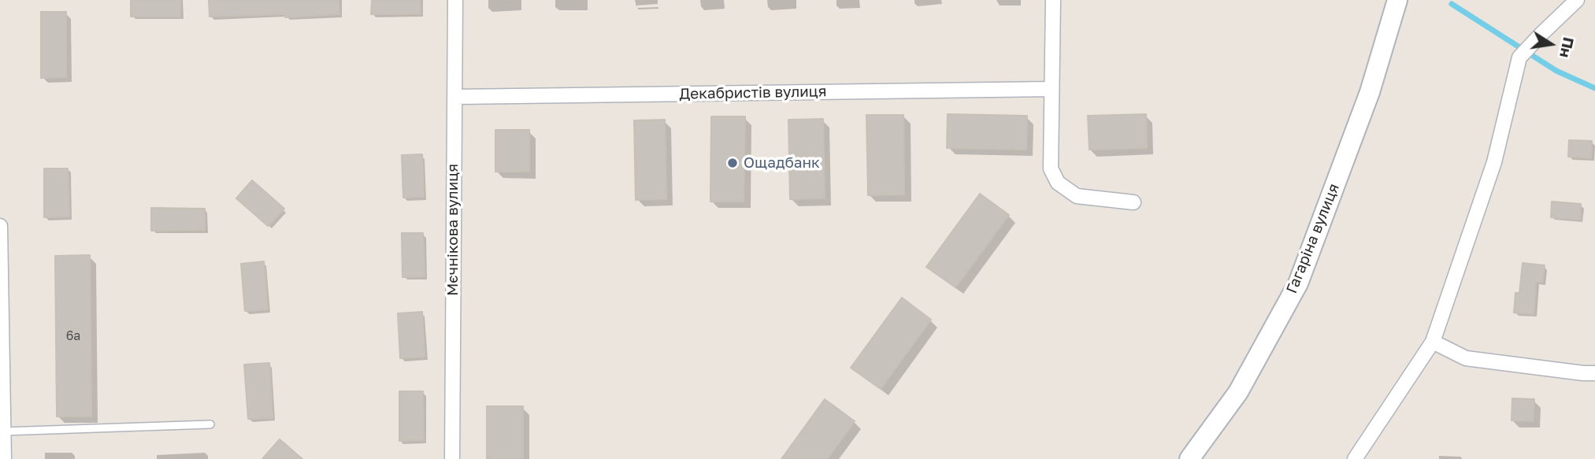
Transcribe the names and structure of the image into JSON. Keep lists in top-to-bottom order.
{
  "streets": {
    "main road": ["Гагаріна вулиця"],
    "street": ["Декабристів вулиця", "Мєчнікова вулиця"]
  },
  "crossings": [
    ["Декабристів вулиця", "Мєчнікова вулиця"]
  ],
  "places": ["Ощадбанк"],
  "house_numbers": ["6а"],
  "north": "right"
}
